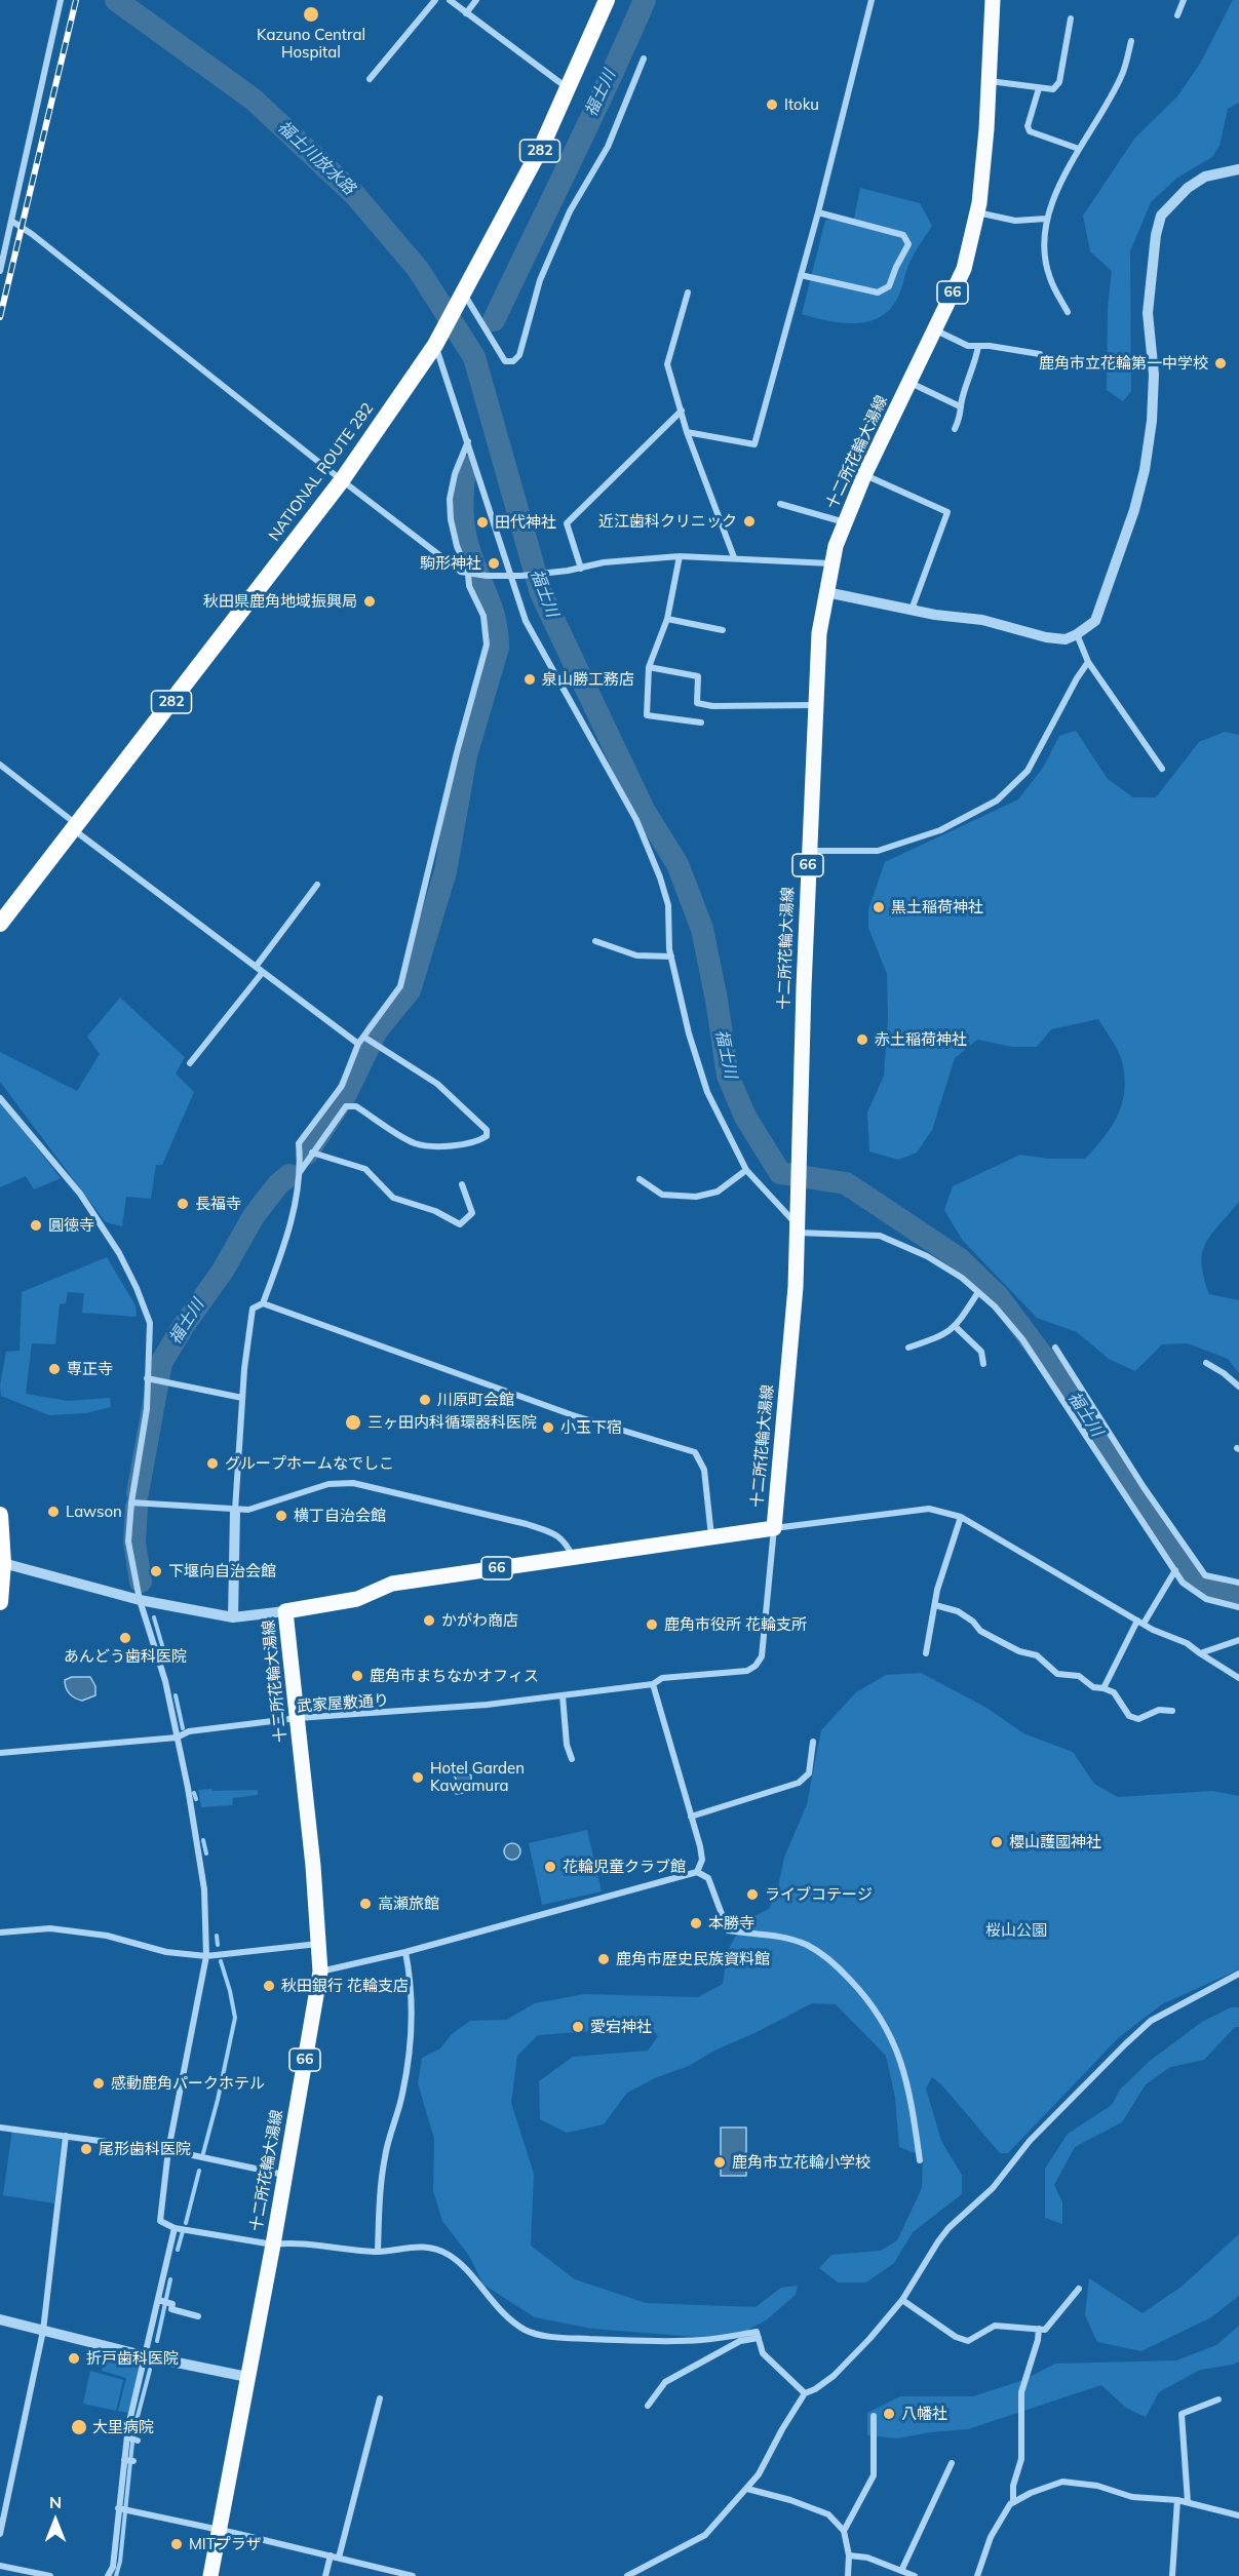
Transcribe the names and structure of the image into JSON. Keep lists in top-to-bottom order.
{
  "streets": {
    "highway": ["282", "NATIONAL ROUTE 282"],
    "main road": ["66", "十二所花輪大湯線"],
    "street": ["武家屋敷通り"]
  },
  "crossings": [
    ["十二所花輪大湯線", "武家屋敷通り"]
  ],
  "water": ["福士川", "福士川放水路"],
  "parks": ["桜山公園"],
  "places": [
    "Kazuno Central Hospital",
    "Itoku",
    "鹿角市立花輪第一中学校",
    "近江歯科クリニック",
    "田代神社",
    "駒形神社",
    "秋田県鹿角地域振興局",
    "泉山勝工務店",
    "黒土稲荷神社",
    "赤土稲荷神社",
    "長福寺",
    "圓徳寺",
    "専正寺",
    "川原町会館",
    "三ヶ田内科循環器科医院",
    "小玉下宿",
    "グループホームなでしこ",
    "Lawson",
    "横丁自治会館",
    "下堰向自治会館",
    "かがわ商店",
    "鹿角市役所 花輪支所",
    "あんどう歯科医院",
    "鹿角市まちなかオフィス",
    "Hotel Garden Kawamura",
    "櫻山護國神社",
    "花輪児童クラブ館",
    "ライブコテージ",
    "高瀬旅館",
    "本勝寺",
    "鹿角市歴史民族資料館",
    "秋田銀行 花輪支店",
    "愛宕神社",
    "感動鹿角パークホテル",
    "尾形歯科医院",
    "鹿角市立花輪小学校",
    "折戸歯科医院",
    "八幡社",
    "大里病院",
    "MITプラザ"
  ],
  "north": "top"
}
